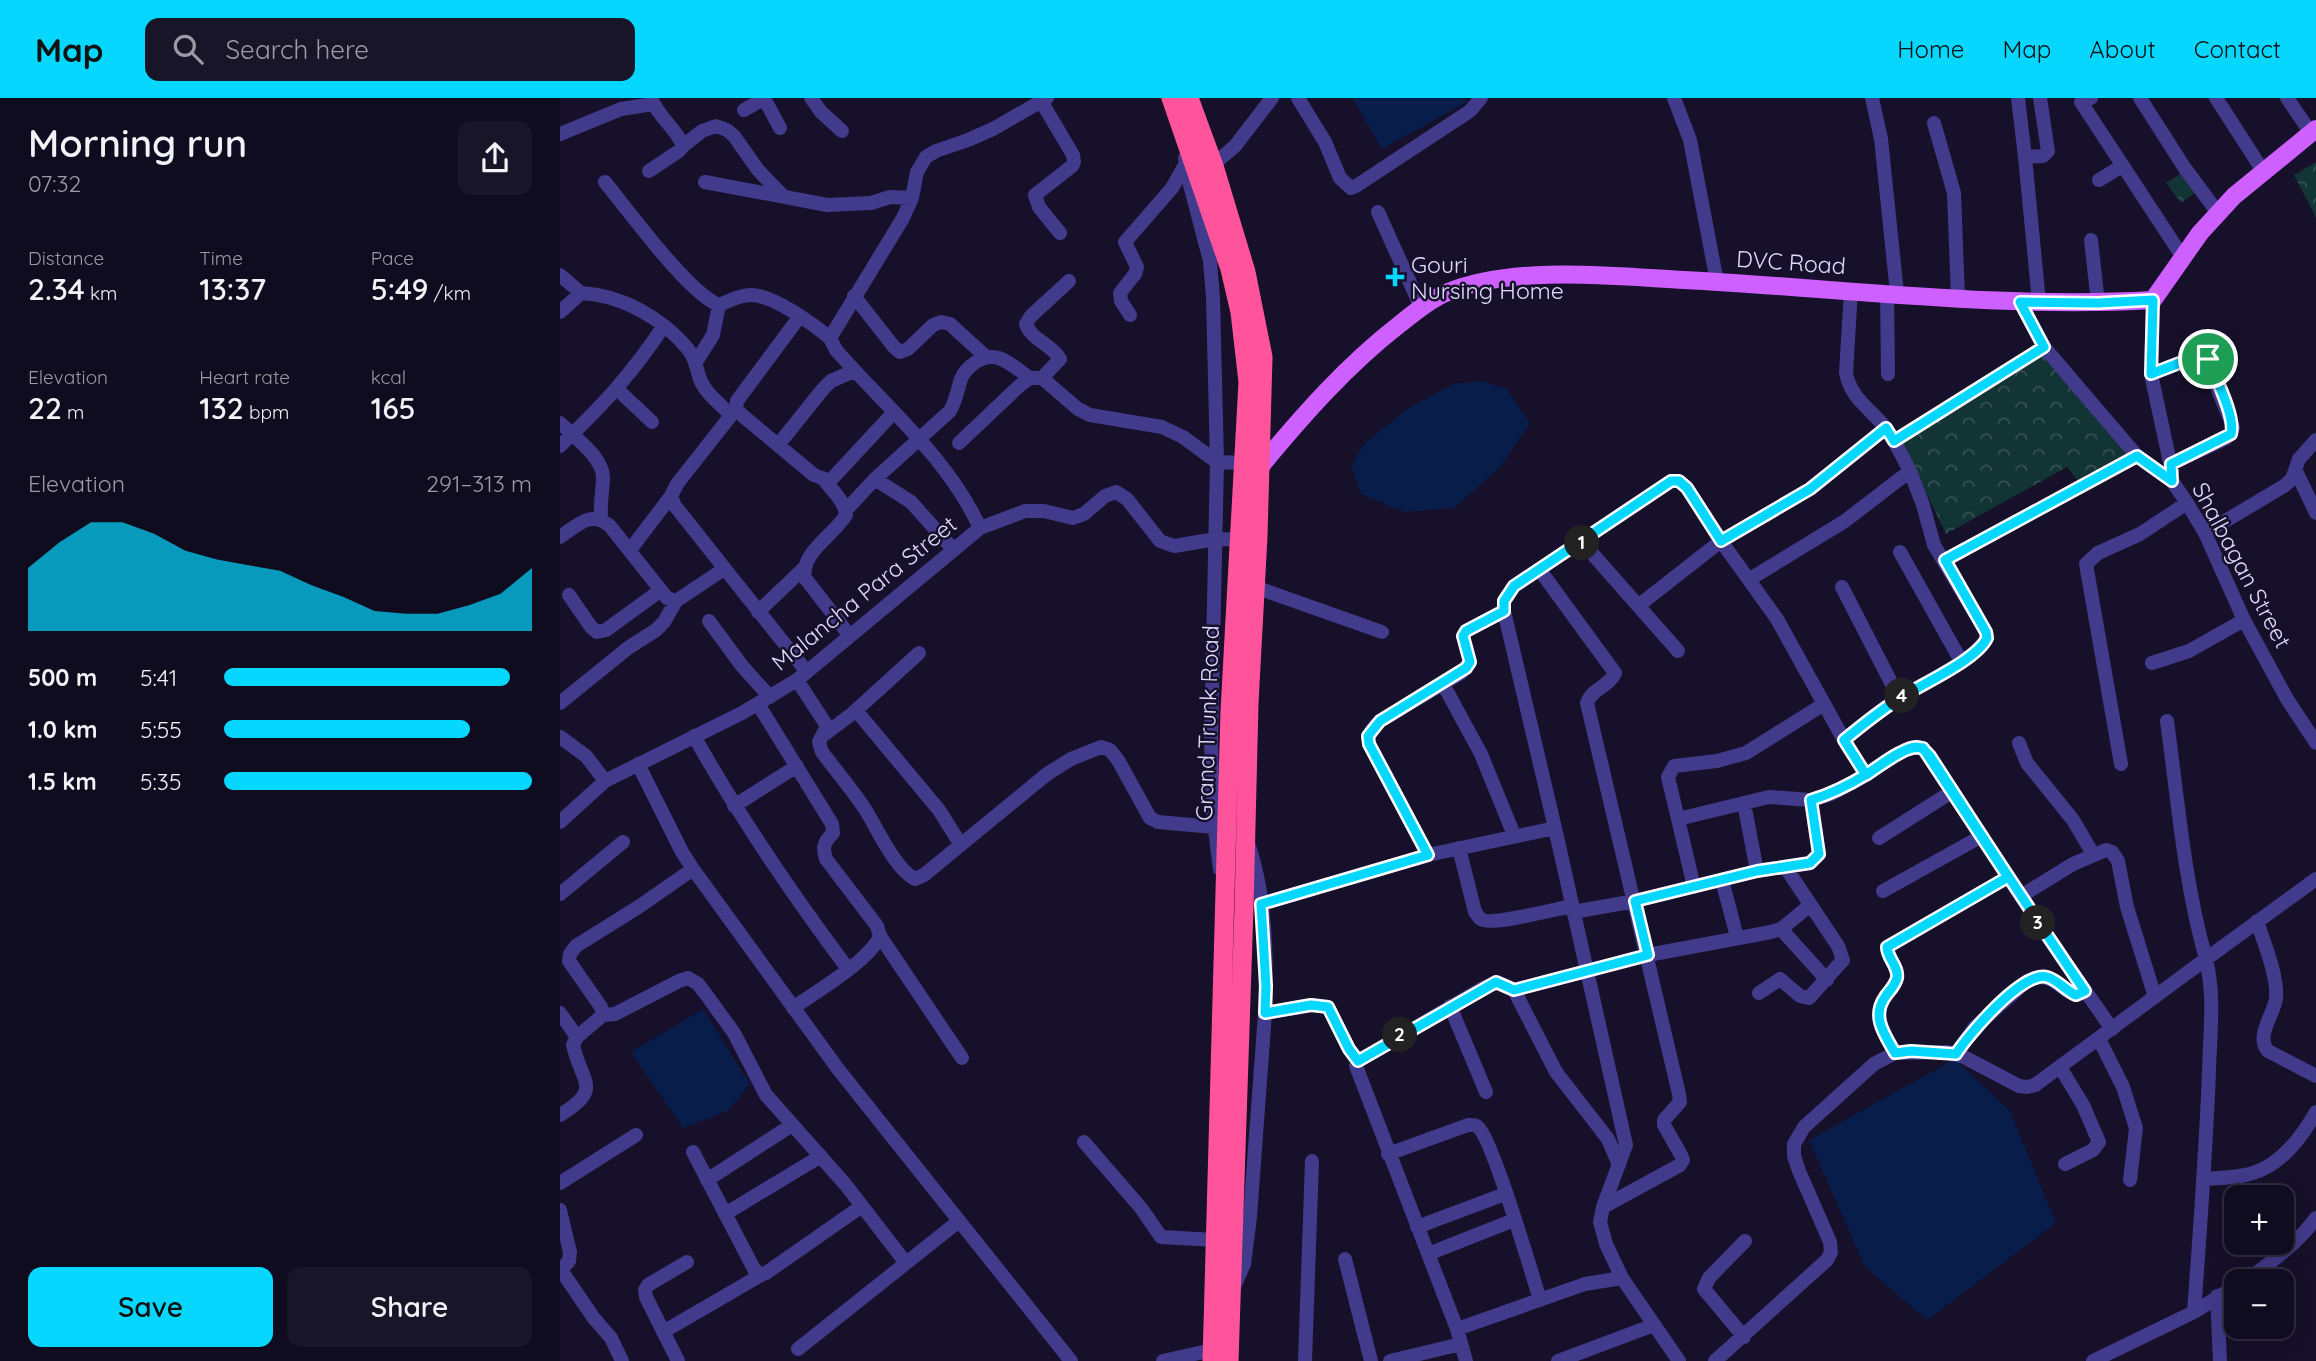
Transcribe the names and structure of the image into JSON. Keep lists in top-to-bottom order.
{
  "streets": {
    "highway": ["Grand Trunk Road"],
    "main road": ["DVC Road"],
    "street": ["Shalbagan Street", "Malancha Para Street"]
  },
  "crossings": [
    ["DVC Road", "Grand Trunk Road"],
    ["Malancha Para Street", "Grand Trunk Road"]
  ],
  "places": {
    "health": ["Gouri Nursing Home"]
  },
  "page": {
    "header": "Map",
    "search": "Search here",
    "nav": [
      "Home",
      "Map",
      "About",
      "Contact"
    ],
    "heading": ["Morning run", "07:32"],
    "stats": [
      ["Distance", "2.34 km"],
      ["Time", "13:37"],
      ["Pace", "5:49 /km"],
      ["Elevation", "22 m"],
      ["Heart rate", "132 bpm"],
      ["kcal", "165"]
    ],
    "chart": ["Elevation", "291–313 m"],
    "pins": [
      "1",
      "4",
      "3",
      "2"
    ],
    "list": [
      {
        "name": "500 m",
        "note": "5:41"
      },
      {
        "name": "1.0 km",
        "note": "5:55"
      },
      {
        "name": "1.5 km",
        "note": "5:35"
      }
    ],
    "map_buttons": ["+", "−"],
    "buttons": ["Save", "Share"]
  }
}
